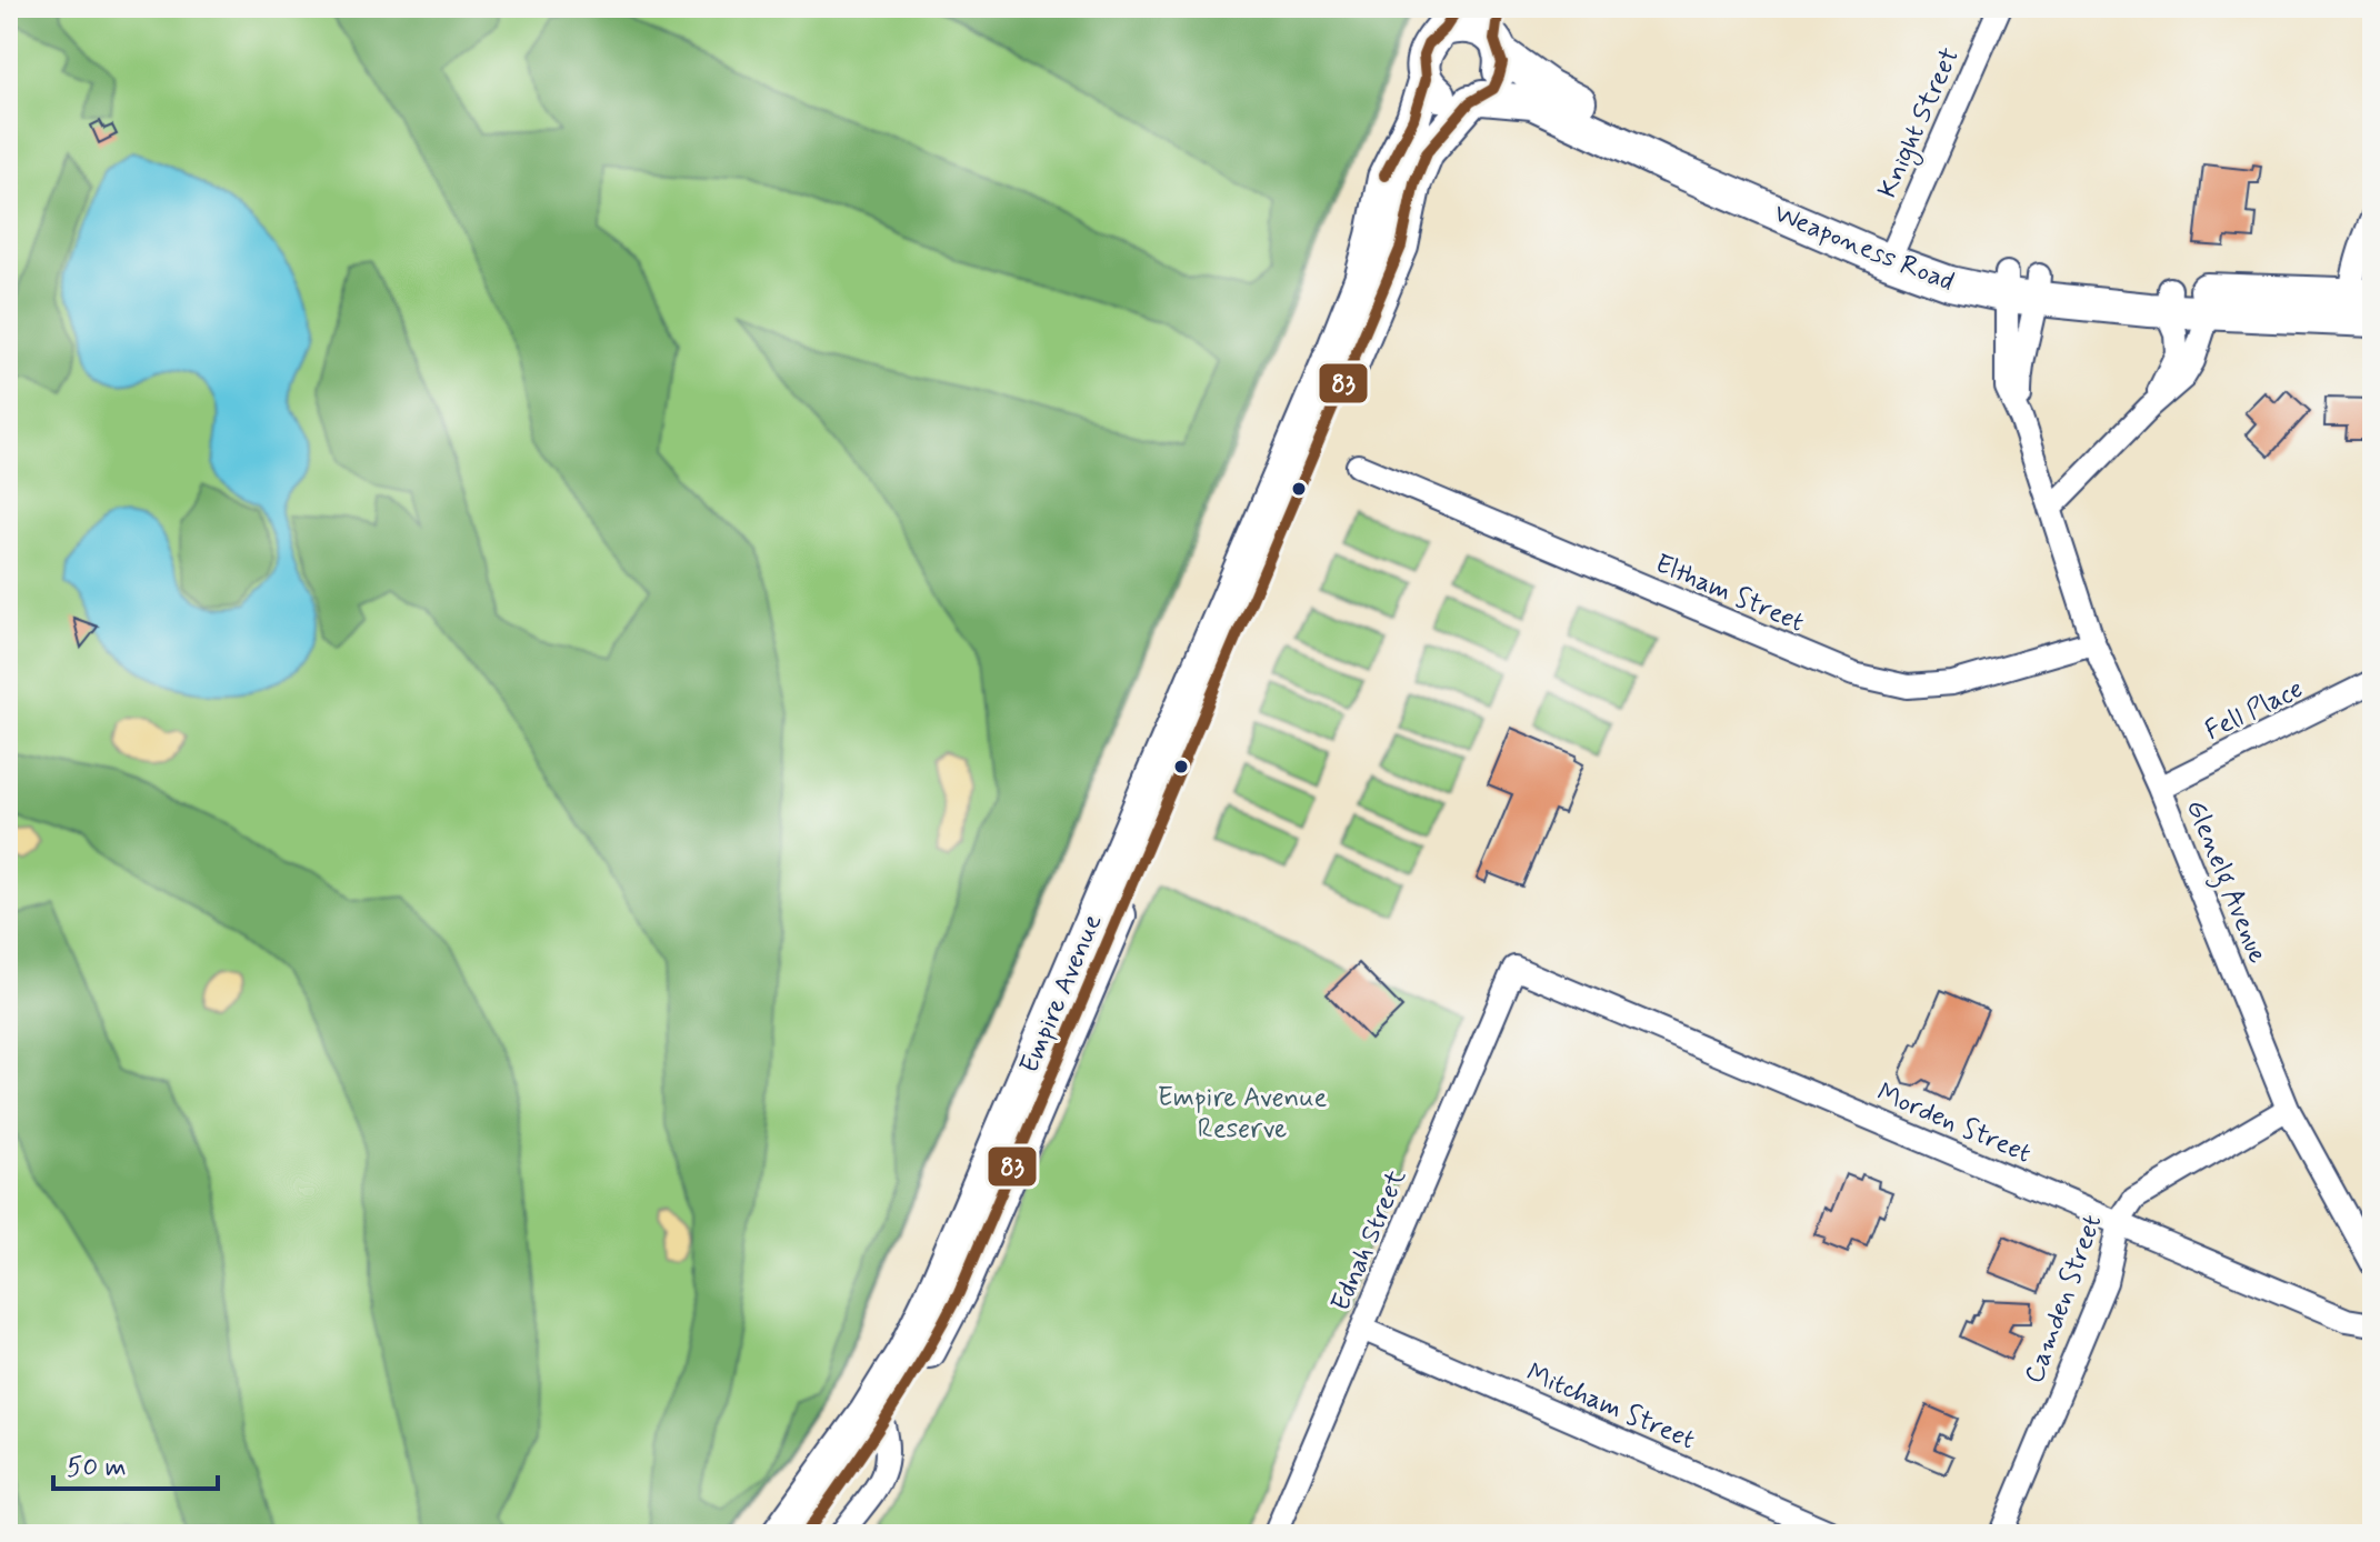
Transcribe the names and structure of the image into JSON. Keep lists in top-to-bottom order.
{
  "streets": {
    "main road": ["Weaponess Road", "Empire Avenue"],
    "street": [
      "Knight Street",
      "Eltham Street",
      "Fell Place",
      "Glenelg Avenue",
      "Morden Street",
      "Ednah Street",
      "Camden Street",
      "Mitcham Street"
    ]
  },
  "crossings": [
    ["Knight Street", "Weaponess Road"],
    ["Weaponess Road", "Glenelg Avenue"],
    ["Weaponess Road", "Empire Avenue"],
    ["Eltham Street", "Glenelg Avenue"],
    ["Fell Place", "Glenelg Avenue"],
    ["Glenelg Avenue", "Camden Street"],
    ["Morden Street", "Ednah Street"],
    ["Morden Street", "Camden Street"],
    ["Ednah Street", "Mitcham Street"]
  ],
  "parks": ["Empire Avenue Reserve"],
  "lines": ["transit line 83"],
  "scale_bar": "50 m"
}
